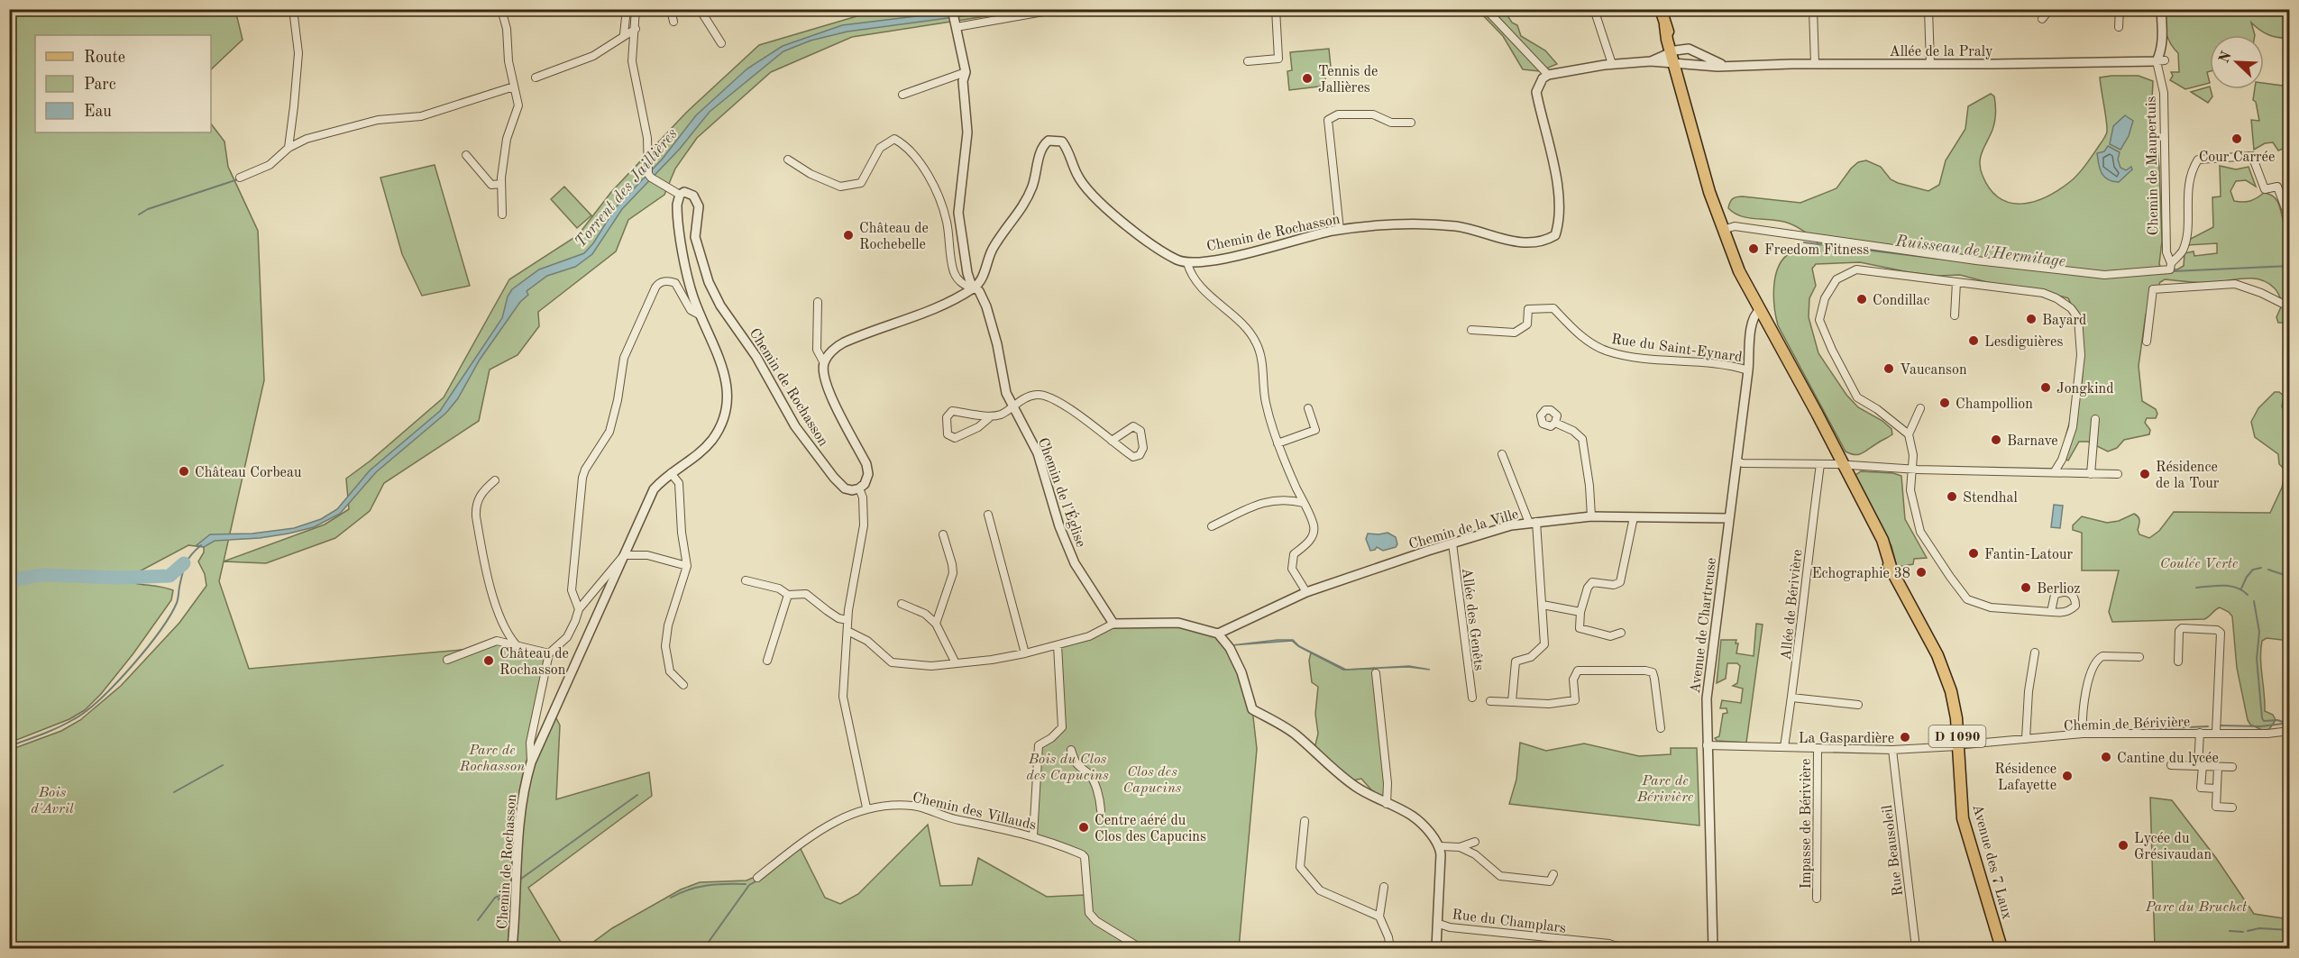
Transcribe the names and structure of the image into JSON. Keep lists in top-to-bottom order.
{
  "streets": {
    "main road": ["D 1090", "Avenue des 7 Laux"],
    "street": [
      "Allée de la Praly",
      "Chemin de Maupertuis",
      "Chemin de Rochasson",
      "Rue du Saint-Eynard",
      "Chemin de l'Église",
      "Chemin de la Ville",
      "Allée de Bérivière",
      "Allée des Genêts",
      "Avenue de Chartreuse",
      "Chemin de Bérivière",
      "Chemin des Villauds",
      "Impasse de Bérivière",
      "Rue Beausoleil",
      "Rue du Champlars"
    ]
  },
  "crossings": [
    ["Allée de la Praly", "Chemin de Maupertuis"],
    ["Allée de la Praly", "D 1090"],
    ["Rue du Saint-Eynard", "Avenue de Chartreuse"],
    ["Chemin de la Ville", "Allée des Genêts"],
    ["Chemin de la Ville", "Avenue de Chartreuse"],
    ["Allée de Bérivière", "Chemin de Bérivière"],
    ["Avenue de Chartreuse", "Chemin de Bérivière"],
    ["Avenue de Chartreuse", "D 1090"],
    ["Chemin de Bérivière", "Impasse de Bérivière"],
    ["Chemin de Bérivière", "Rue Beausoleil"],
    ["Chemin de Bérivière", "Avenue des 7 Laux"],
    ["D 1090", "Avenue des 7 Laux"]
  ],
  "water": ["Torrent des Jaillières", "Ruisseau de l'Hermitage"],
  "parks": [
    "Coulée Verte",
    "Parc de Rochasson",
    "Bois du Clos des Capucins",
    "Clos des Capucins",
    "Parc de Bérivière",
    "Bois d'Avril",
    "Parc du Bruchet"
  ],
  "places": [
    "Tennis de Jallières",
    "Cour Carrée",
    "Château de Rochebelle",
    "Freedom Fitness",
    "Condillac",
    "Bayard",
    "Lesdiguières",
    "Vaucanson",
    "Jongkind",
    "Champollion",
    "Barnave",
    "Château Corbeau",
    "Résidence de la Tour",
    "Stendhal",
    "Fantin-Latour",
    "Echographie 38",
    "Berlioz",
    "Château de Rochasson",
    "La Gaspardière",
    "Cantine du lycée",
    "Résidence Lafayette",
    "Centre aéré du Clos des Capucins",
    "Lycée du Grésivaudan"
  ],
  "legend": ["Route", "Parc", "Eau"],
  "north": "top left"
}
